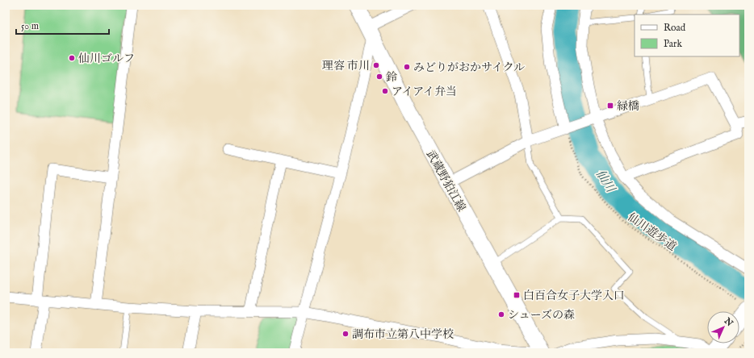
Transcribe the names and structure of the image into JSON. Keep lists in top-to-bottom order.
{
  "streets": {
    "main road": ["武蔵野狛江線"],
    "path": ["仙川遊歩道"]
  },
  "water": ["仙川"],
  "places": {
    "other": [
      "仙川ゴルフ",
      "理容 市川",
      "みどりがおかサイクル",
      "鈴",
      "アイアイ弁当",
      "シューズの森",
      "調布市立第八中学校"
    ],
    "transit": ["緑橋", "白百合女子大学入口"]
  },
  "legend": ["Road", "Park"],
  "scale_bar": "50 m",
  "north": "top right"
}
